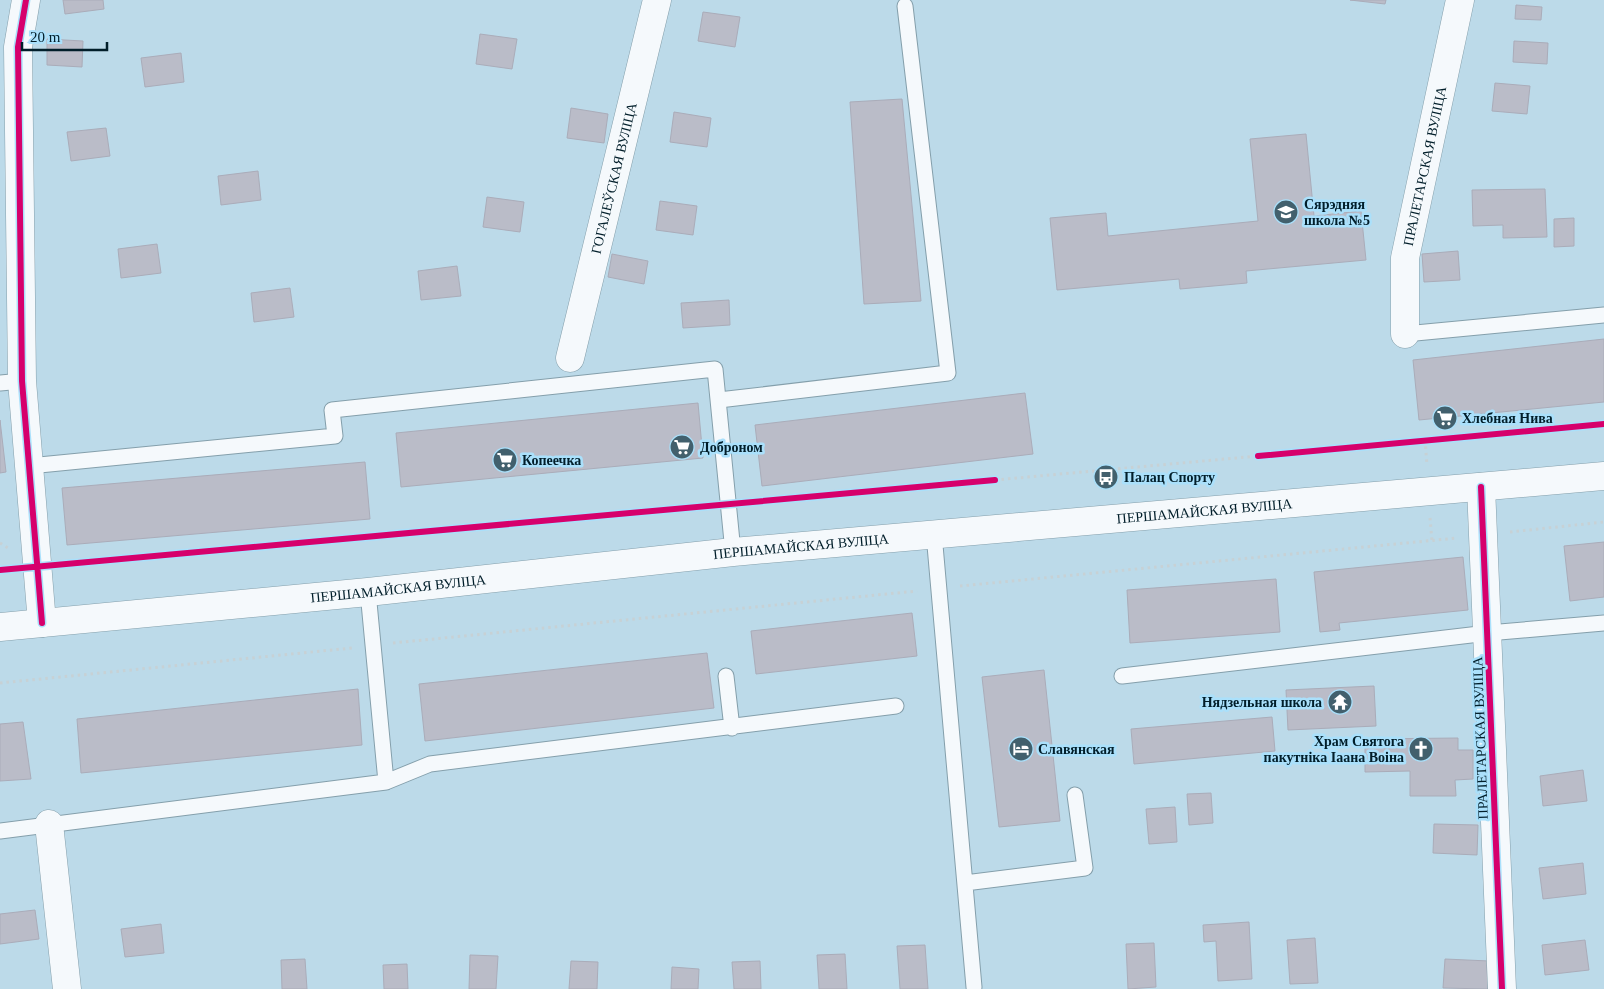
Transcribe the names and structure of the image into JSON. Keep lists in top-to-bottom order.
{
  "streets": {
    "street": ["ПРАЛЕТАРСКАЯ ВУЛІЦА", "ГОГАЛЕЎСКАЯ ВУЛІЦА", "ПЕРШАМАЙСКАЯ ВУЛІЦА"]
  },
  "crossings": [
    ["ПРАЛЕТАРСКАЯ ВУЛІЦА", "ПЕРШАМАЙСКАЯ ВУЛІЦА"]
  ],
  "places": {
    "school or university": ["Сярэдняя школа №5"],
    "supermarket": ["Хлебная Нива", "Доброном", "Копеечка"],
    "bus stop": ["Палац Спорту"],
    "temple": ["Нядзельная школа"],
    "hotel": ["Славянская"],
    "church": ["Храм Святога пакутніка Іаана Воіна"]
  },
  "scale_bar": "20 m"
}
